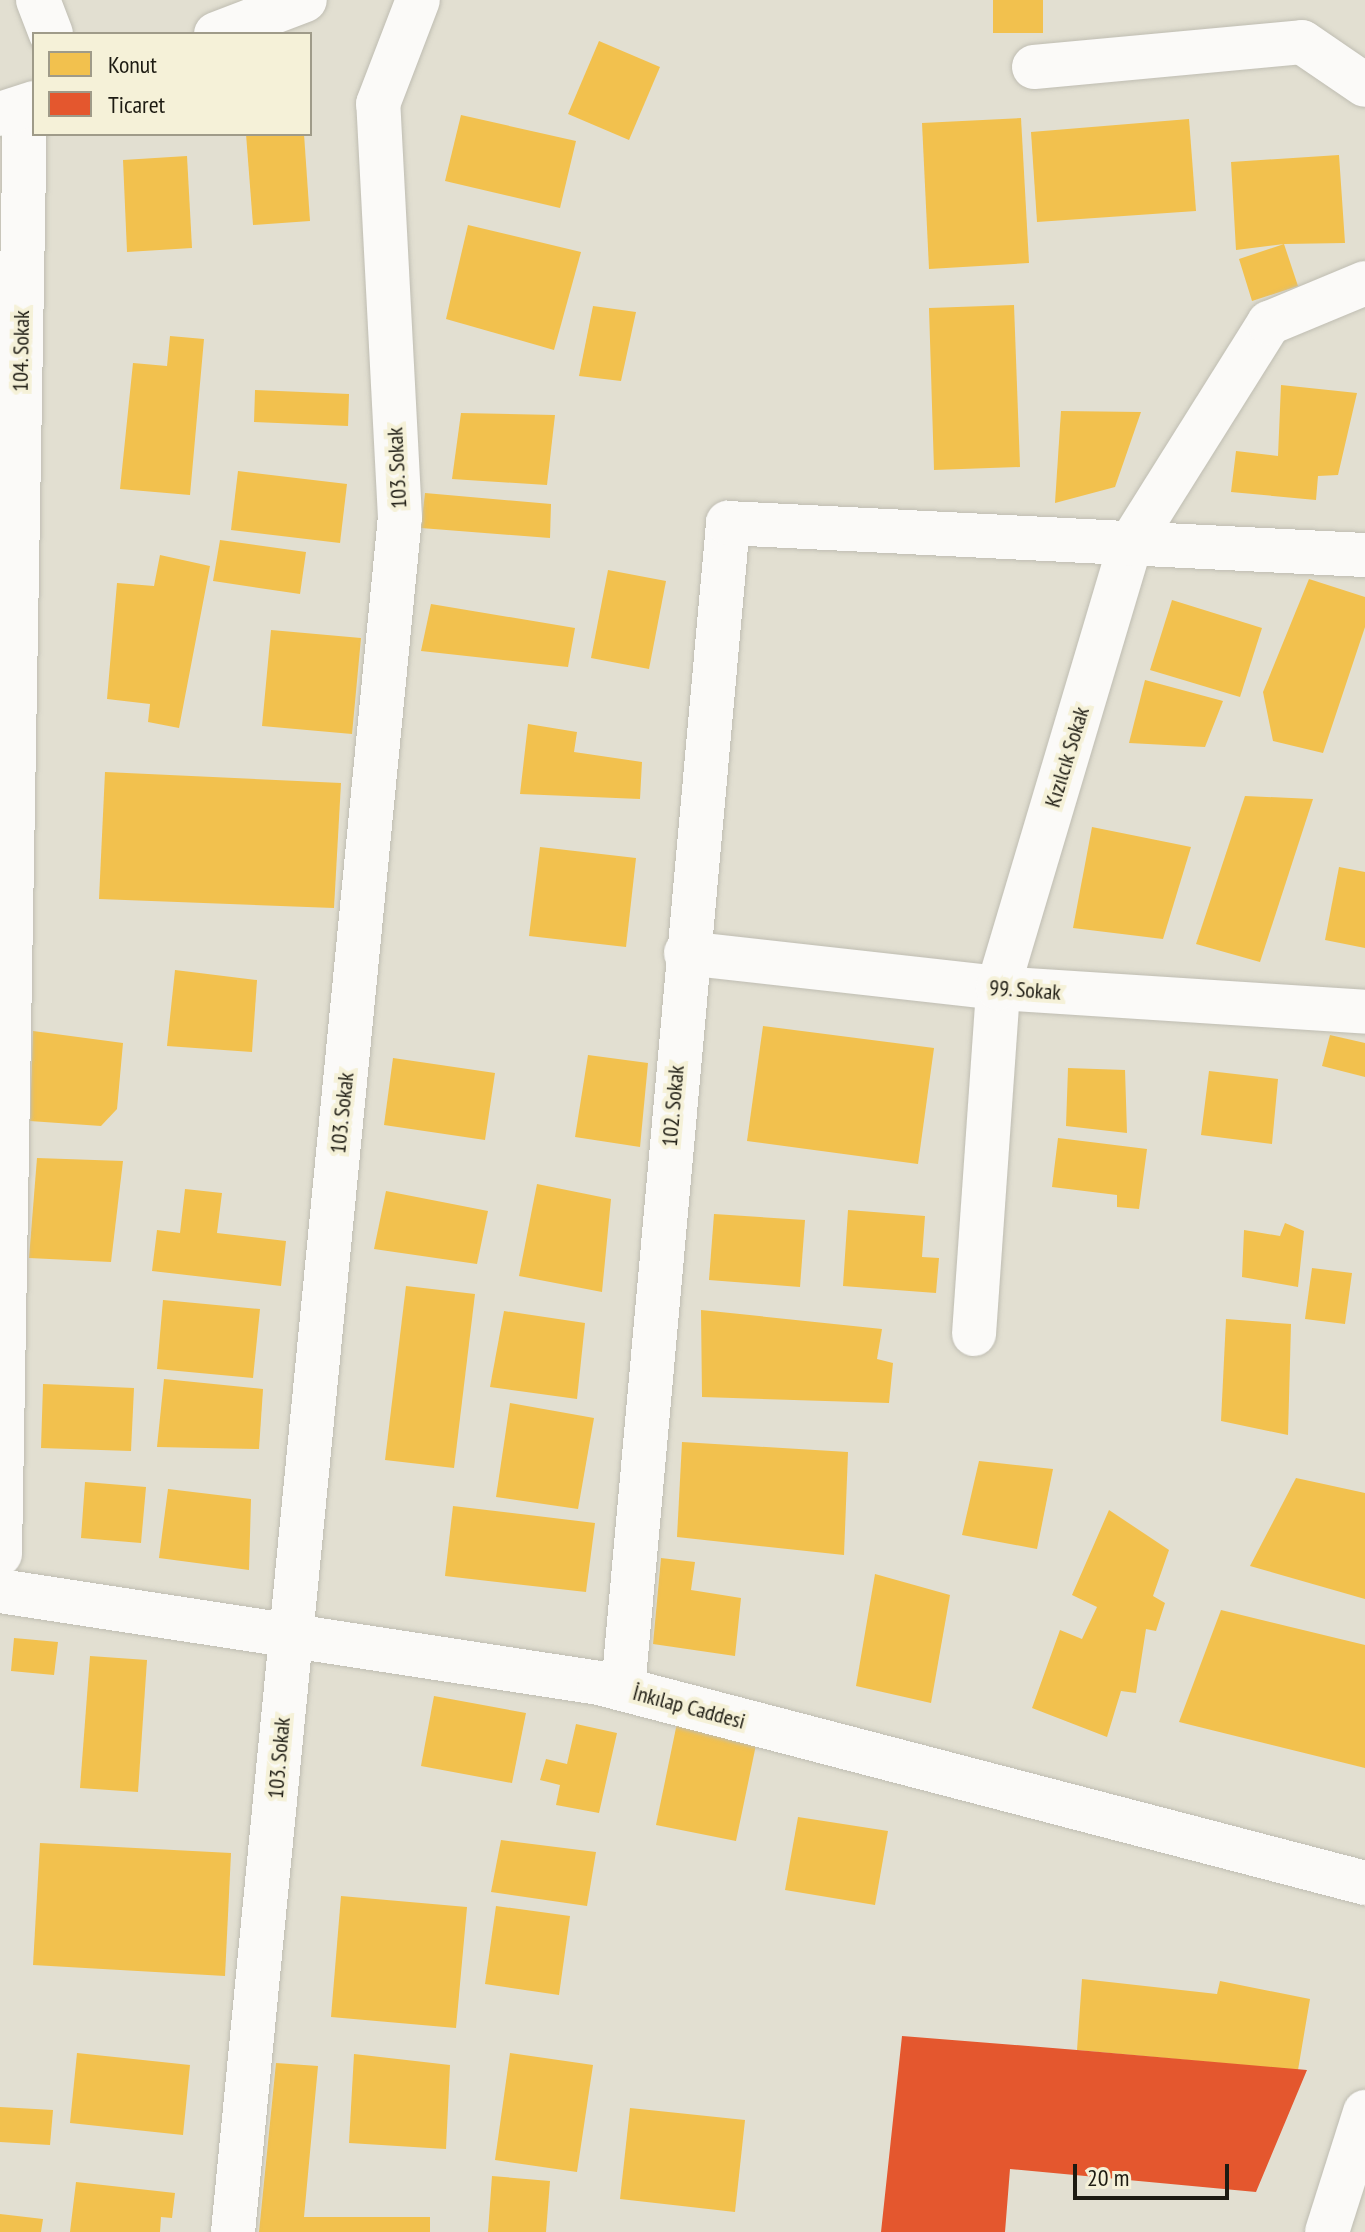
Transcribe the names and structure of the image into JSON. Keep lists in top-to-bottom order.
{
  "streets": {
    "street": [
      "104. Sokak",
      "103. Sokak",
      "Kızılcık Sokak",
      "99. Sokak",
      "102. Sokak",
      "İnkılap Caddesi"
    ]
  },
  "crossings": [
    ["103. Sokak", "İnkılap Caddesi"],
    ["Kızılcık Sokak", "99. Sokak"],
    ["Kızılcık Sokak", "102. Sokak"],
    ["99. Sokak", "102. Sokak"],
    ["102. Sokak", "İnkılap Caddesi"]
  ],
  "legend": ["Konut", "Ticaret"],
  "scale_bar": "20 m"
}
